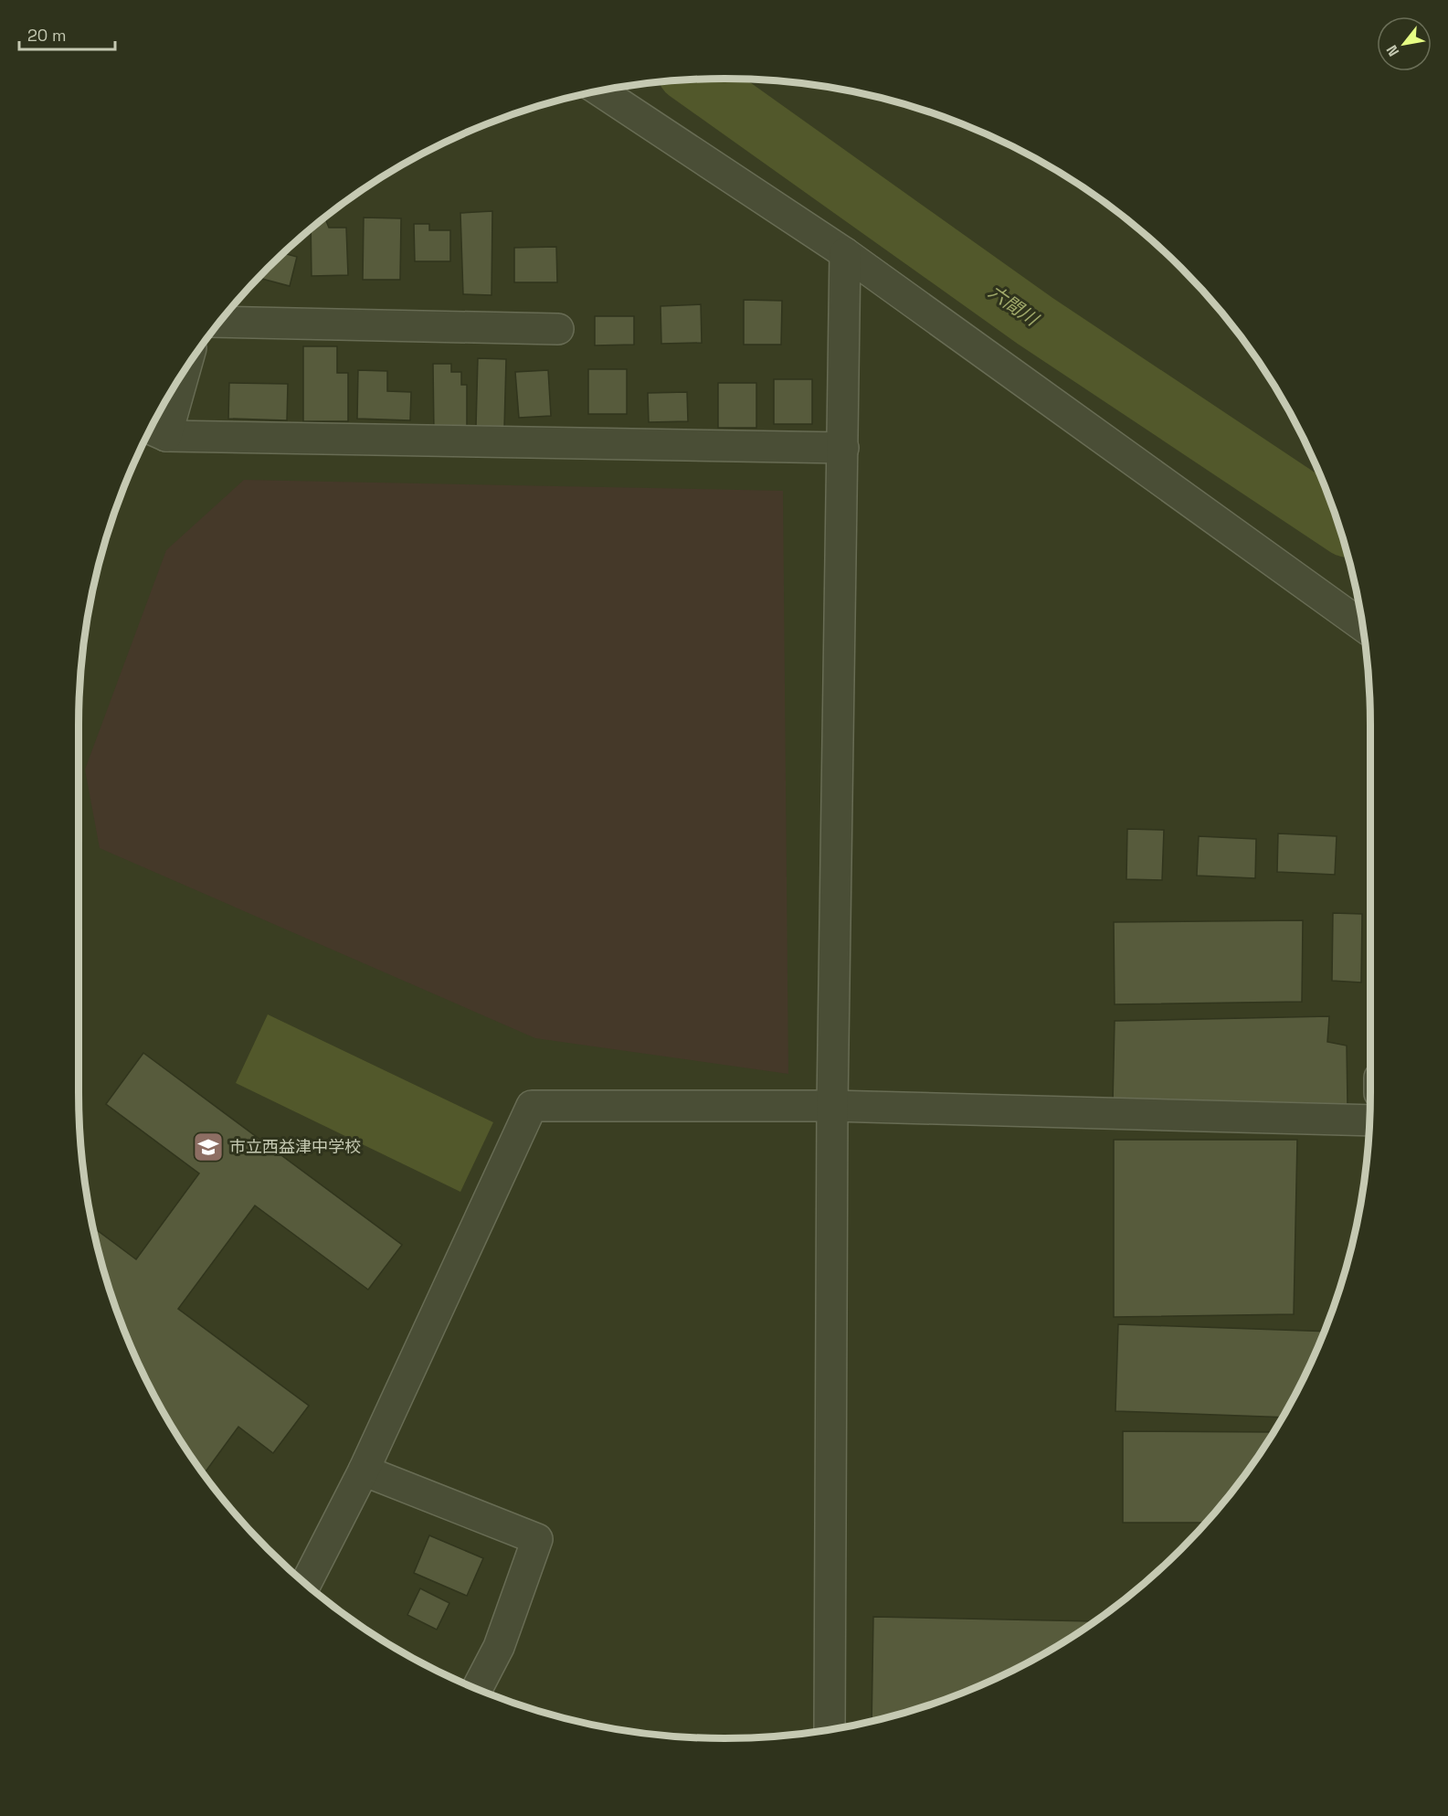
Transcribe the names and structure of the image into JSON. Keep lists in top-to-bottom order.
{
  "water": ["六間川"],
  "places": {
    "school or university": ["市立西益津中学校"]
  },
  "scale_bar": "20 m",
  "north": "bottom left"
}
